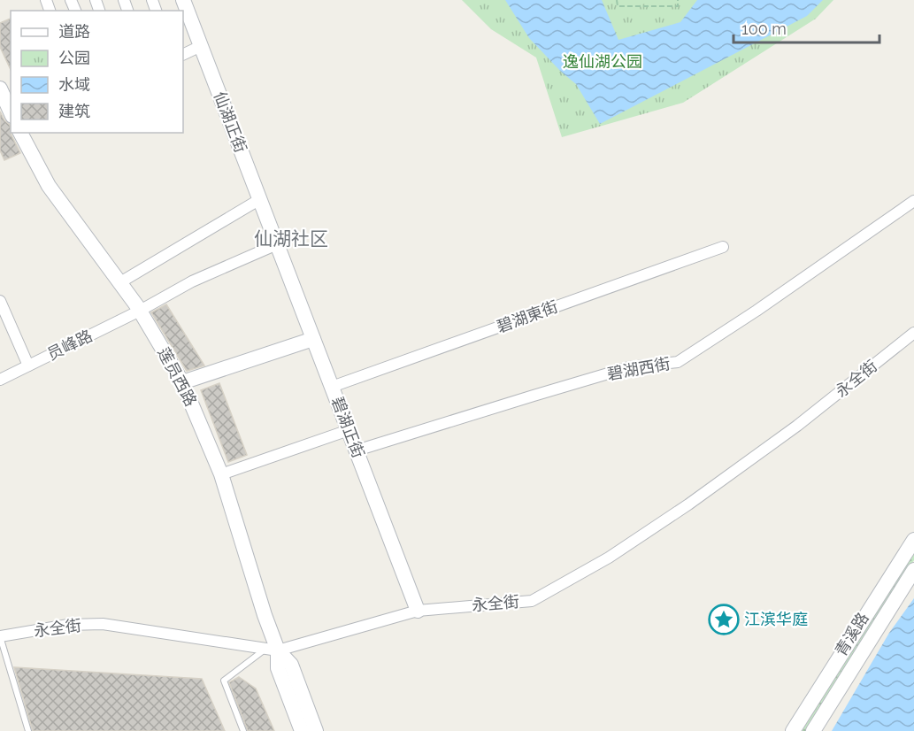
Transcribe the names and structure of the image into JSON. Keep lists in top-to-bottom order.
{
  "streets": {
    "main road": [
      "仙湖正街",
      "莲员西路",
      "碧湖正街",
      "青溪路"
    ],
    "street": [
      "碧湖東街",
      "员峰路",
      "碧湖西街",
      "永全街"
    ]
  },
  "crossings": [
    ["仙湖正街", "员峰路"],
    ["仙湖正街", "碧湖正街"],
    ["碧湖東街", "碧湖正街"],
    ["员峰路", "莲员西路"],
    ["员峰路", "碧湖正街"],
    ["碧湖西街", "碧湖正街"],
    ["莲员西路", "永全街"],
    ["永全街", "碧湖正街"]
  ],
  "districts": ["仙湖社区"],
  "parks": ["逸仙湖公园"],
  "places": {
    "place": ["江滨华庭"]
  },
  "legend": [
    "道路",
    "公园",
    "水域",
    "建筑"
  ],
  "scale_bar": "100 m"
}
